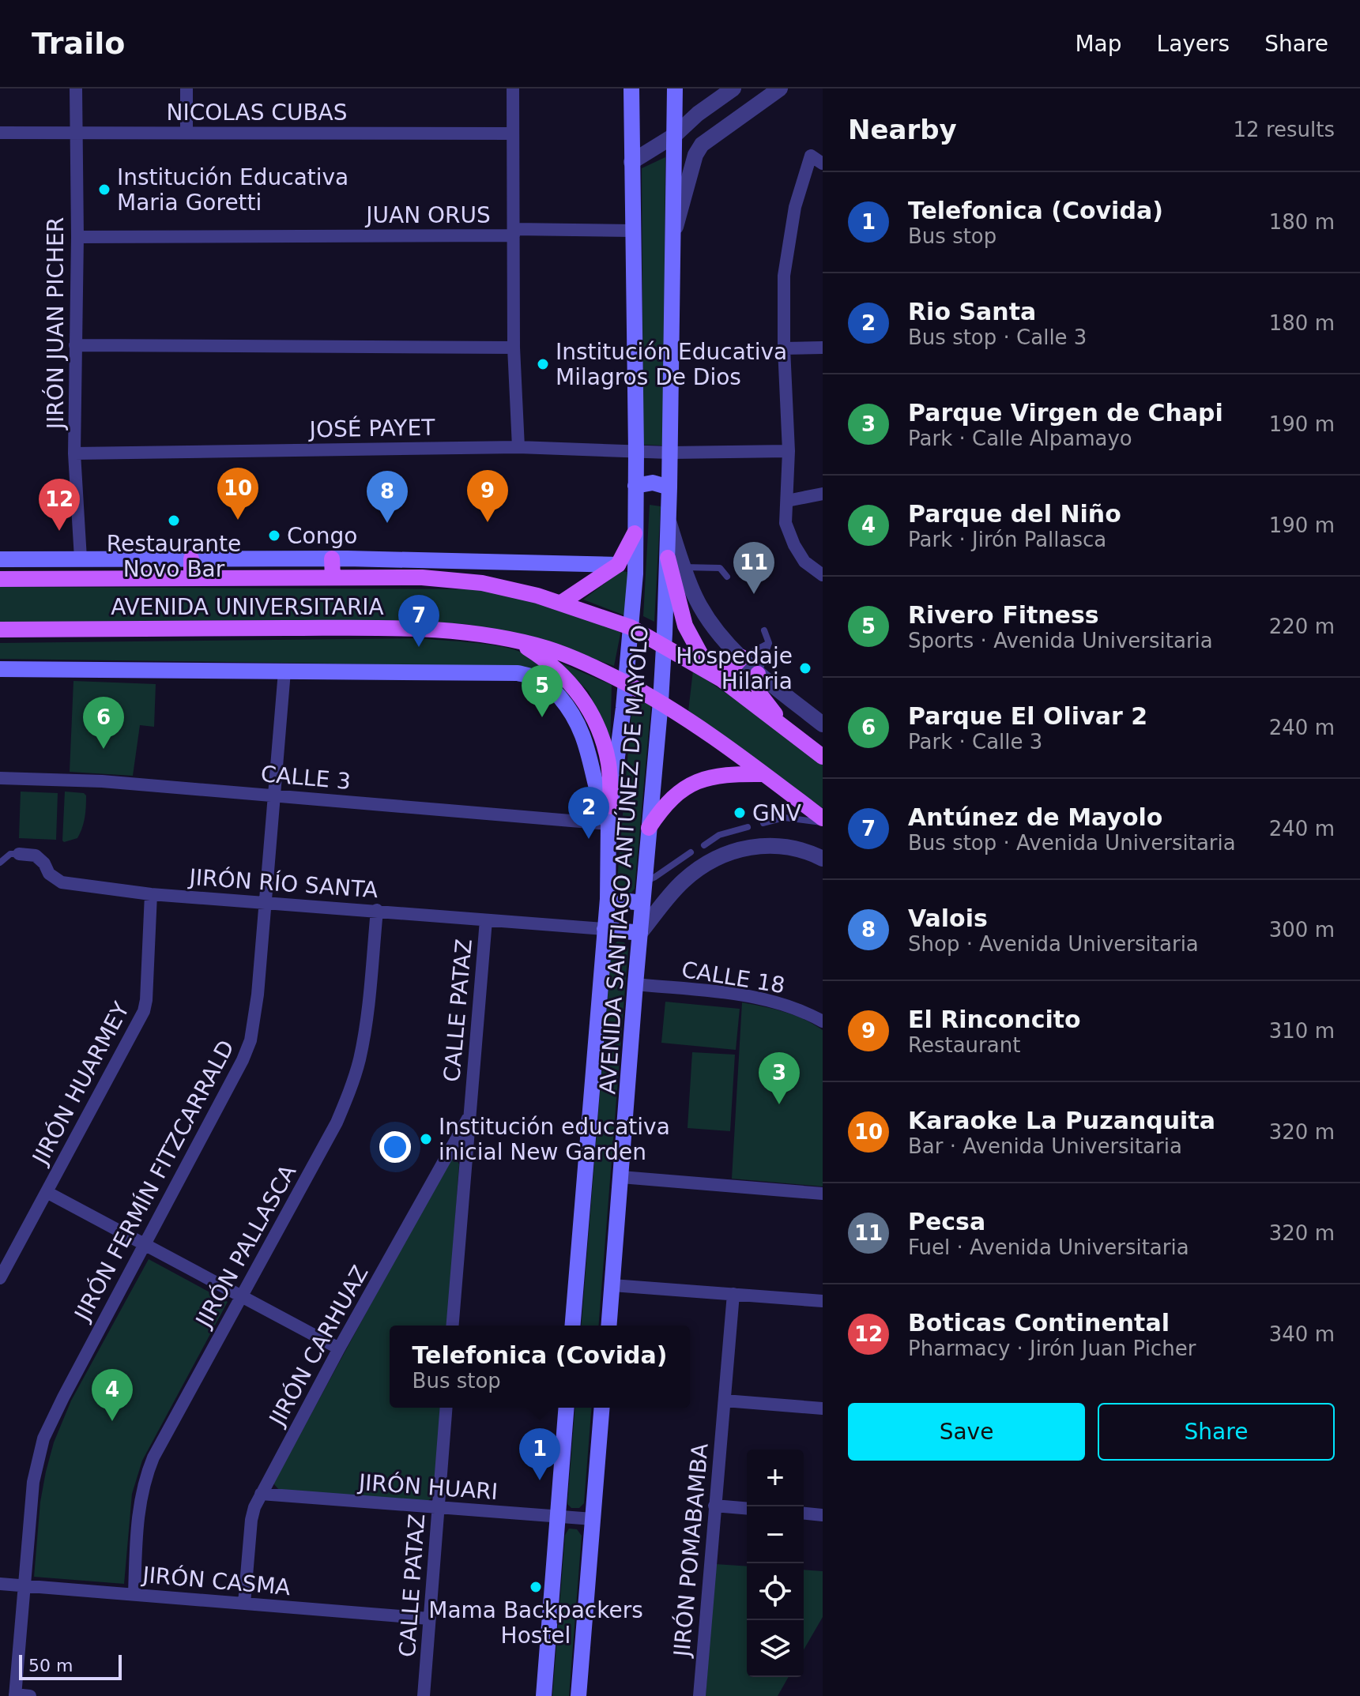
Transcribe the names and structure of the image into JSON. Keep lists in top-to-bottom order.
{
  "streets": {
    "main road": ["AVENIDA UNIVERSITARIA", "AVENIDA SANTIAGO ANTÚNEZ DE MAYOLO"],
    "street": [
      "NICOLAS CUBAS",
      "JUAN ORUS",
      "JIRÓN JUAN PICHER",
      "JOSÉ PAYET",
      "CALLE 3",
      "JIRÓN RÍO SANTA",
      "CALLE 18",
      "CALLE PATAZ",
      "JIRÓN HUARMEY",
      "JIRÓN FERMÍN FITZCARRALD",
      "JIRÓN PALLASCA",
      "JIRÓN CARHUAZ",
      "JIRÓN HUARI",
      "JIRÓN POMABAMBA",
      "JIRÓN CASMA"
    ]
  },
  "crossings": [
    ["NICOLAS CUBAS", "JIRÓN JUAN PICHER"],
    ["JUAN ORUS", "JIRÓN JUAN PICHER"],
    ["JUAN ORUS", "AVENIDA SANTIAGO ANTÚNEZ DE MAYOLO"],
    ["JIRÓN JUAN PICHER", "JOSÉ PAYET"],
    ["JOSÉ PAYET", "AVENIDA SANTIAGO ANTÚNEZ DE MAYOLO"],
    ["AVENIDA UNIVERSITARIA", "AVENIDA SANTIAGO ANTÚNEZ DE MAYOLO"],
    ["CALLE 3", "AVENIDA SANTIAGO ANTÚNEZ DE MAYOLO"],
    ["CALLE 3", "JIRÓN FERMÍN FITZCARRALD"],
    ["AVENIDA SANTIAGO ANTÚNEZ DE MAYOLO", "JIRÓN RÍO SANTA"],
    ["AVENIDA SANTIAGO ANTÚNEZ DE MAYOLO", "CALLE 18"],
    ["JIRÓN RÍO SANTA", "CALLE PATAZ"],
    ["JIRÓN RÍO SANTA", "JIRÓN HUARMEY"],
    ["JIRÓN RÍO SANTA", "JIRÓN FERMÍN FITZCARRALD"],
    ["JIRÓN RÍO SANTA", "JIRÓN PALLASCA"],
    ["CALLE PATAZ", "JIRÓN CARHUAZ"],
    ["CALLE PATAZ", "JIRÓN HUARI"],
    ["CALLE PATAZ", "JIRÓN CASMA"],
    ["JIRÓN FERMÍN FITZCARRALD", "JIRÓN CASMA"],
    ["JIRÓN PALLASCA", "JIRÓN CASMA"],
    ["JIRÓN CARHUAZ", "JIRÓN HUARI"],
    ["JIRÓN CARHUAZ", "JIRÓN CASMA"]
  ],
  "places": [
    "Institución Educativa Maria Goretti",
    "Institución Educativa Milagros De Dios",
    "Restaurante Novo Bar",
    "Congo",
    "Hospedaje Hilaria",
    "GNV",
    "Institución educativa inicial New Garden",
    "Mama Backpackers Hostel"
  ],
  "scale_bar": "50 m",
  "page": {
    "header": "Trailo",
    "nav": ["Map", "Layers", "Share"],
    "heading": ["Nearby", "12 results"],
    "list": [
      {
        "mark": "1",
        "name": "Telefonica (Covida)",
        "note": "Bus stop",
        "value": "180 m"
      },
      {
        "mark": "2",
        "name": "Rio Santa",
        "note": "Bus stop · Calle 3",
        "value": "180 m"
      },
      {
        "mark": "3",
        "name": "Parque Virgen de Chapi",
        "note": "Park · Calle Alpamayo",
        "value": "190 m"
      },
      {
        "mark": "4",
        "name": "Parque del Niño",
        "note": "Park · Jirón Pallasca",
        "value": "190 m"
      },
      {
        "mark": "5",
        "name": "Rivero Fitness",
        "note": "Sports · Avenida Universitaria",
        "value": "220 m"
      },
      {
        "mark": "6",
        "name": "Parque El Olivar 2",
        "note": "Park · Calle 3",
        "value": "240 m"
      },
      {
        "mark": "7",
        "name": "Antúnez de Mayolo",
        "note": "Bus stop · Avenida Universitaria",
        "value": "240 m"
      },
      {
        "mark": "8",
        "name": "Valois",
        "note": "Shop · Avenida Universitaria",
        "value": "300 m"
      },
      {
        "mark": "9",
        "name": "El Rinconcito",
        "note": "Restaurant",
        "value": "310 m"
      },
      {
        "mark": "10",
        "name": "Karaoke La Puzanquita",
        "note": "Bar · Avenida Universitaria",
        "value": "320 m"
      },
      {
        "mark": "11",
        "name": "Pecsa",
        "note": "Fuel · Avenida Universitaria",
        "value": "320 m"
      },
      {
        "mark": "12",
        "name": "Boticas Continental",
        "note": "Pharmacy · Jirón Juan Picher",
        "value": "340 m"
      }
    ],
    "pins": [
      "10",
      "9",
      "8",
      "12",
      "11",
      "7",
      "5",
      "6",
      "2",
      "3",
      "4",
      "1"
    ],
    "popup": ["Telefonica (Covida)", "Bus stop"],
    "buttons": ["Save", "Share"],
    "map_buttons": ["+", "−"],
    "scale": "50 m"
  }
}
